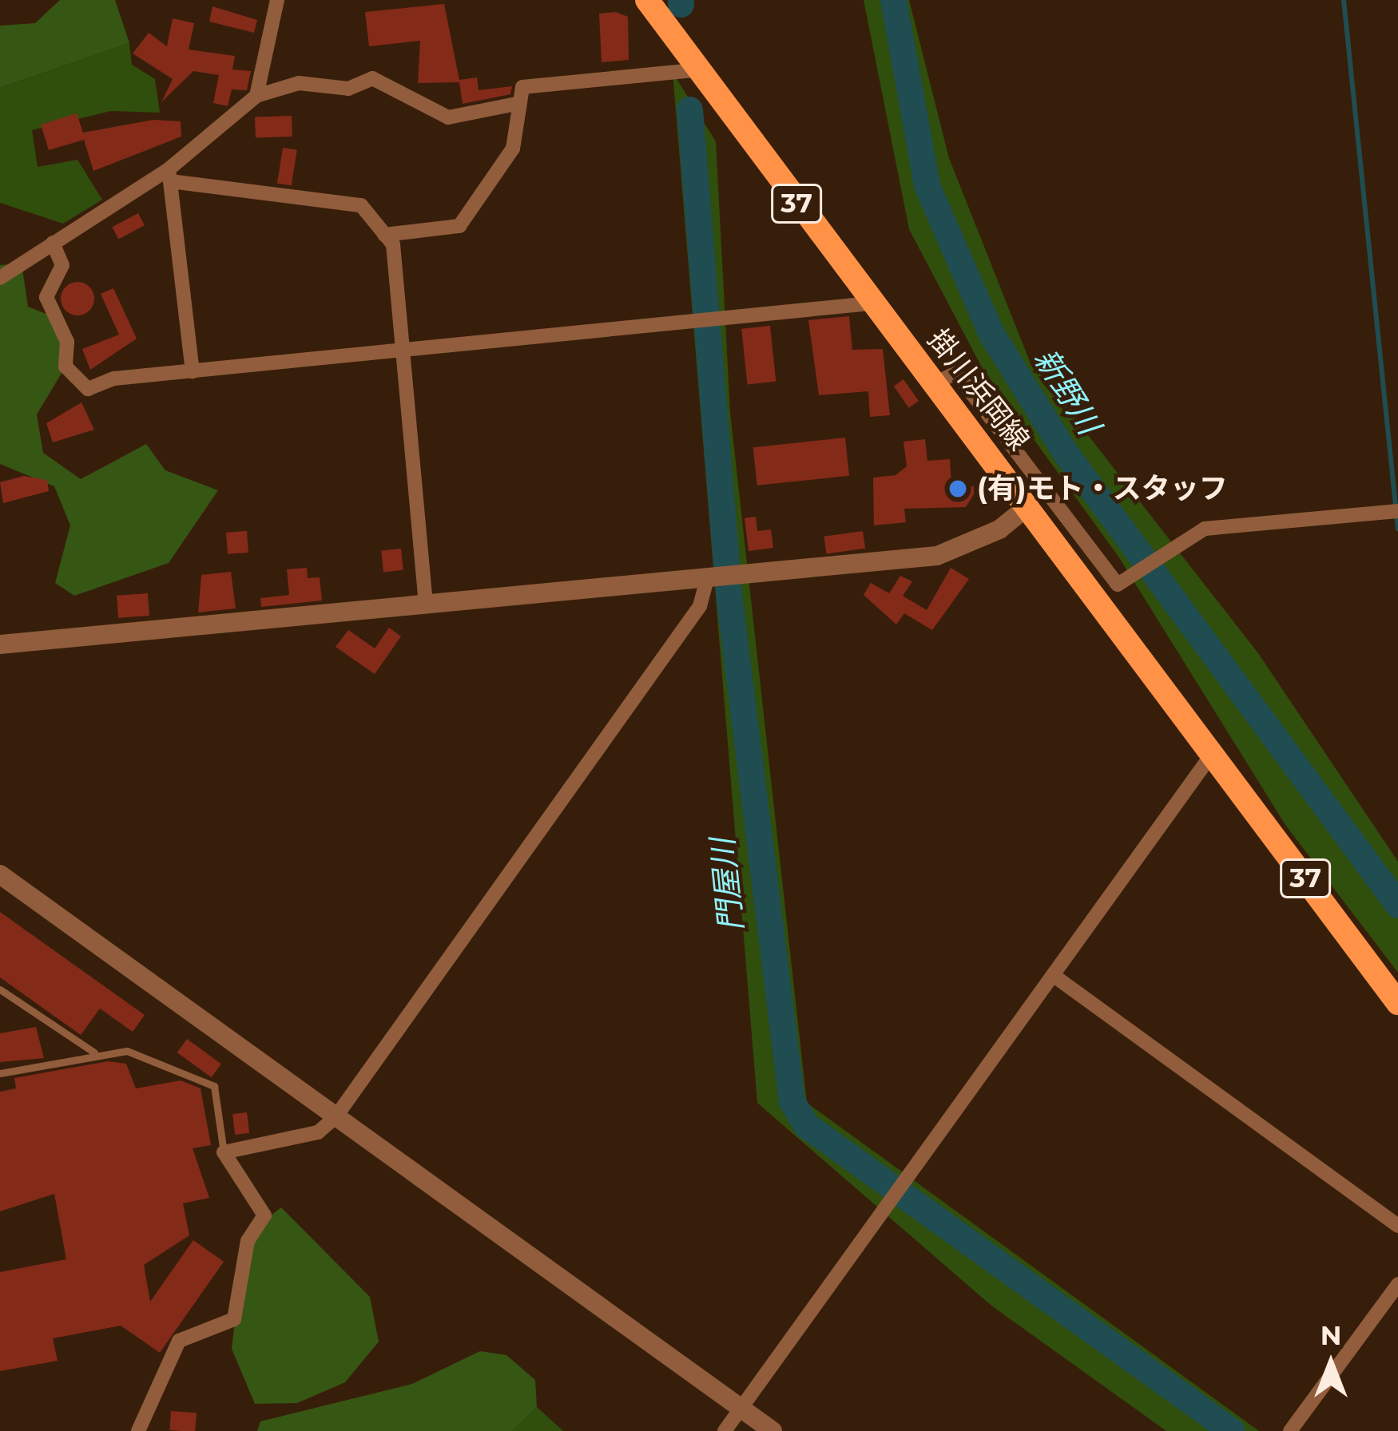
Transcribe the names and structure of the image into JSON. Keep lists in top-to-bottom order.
{
  "streets": {
    "main road": ["37", "掛川浜岡線"]
  },
  "water": ["新野川", "門屋川"],
  "places": ["(有)モト・スタッフ"],
  "north": "top"
}
